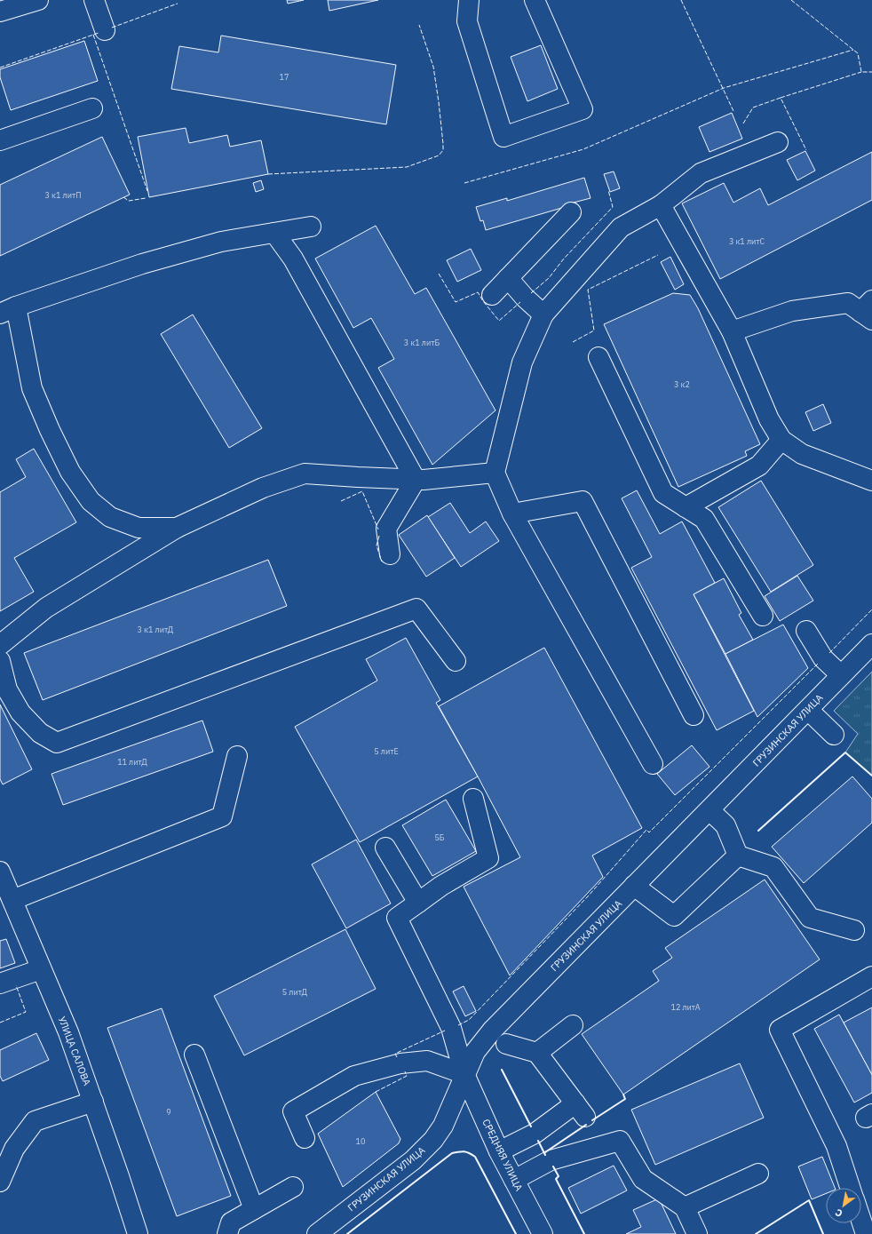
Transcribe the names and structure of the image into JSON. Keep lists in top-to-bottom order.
{
  "streets": {
    "street": ["ГРУЗИНСКАЯ УЛИЦА", "УЛИЦА САЛОВА", "СРЕДНЯЯ УЛИЦА"]
  },
  "crossings": [
    ["ГРУЗИНСКАЯ УЛИЦА", "СРЕДНЯЯ УЛИЦА"]
  ],
  "house_numbers": [
    "17",
    "3 к1 литП",
    "3 к1 литС",
    "3 к1 литБ",
    "3 к2",
    "3 к1 литД",
    "5 литЕ",
    "11 литД",
    "5Б",
    "5 литД",
    "12 литА",
    "9",
    "10"
  ],
  "north": "bottom left"
}
